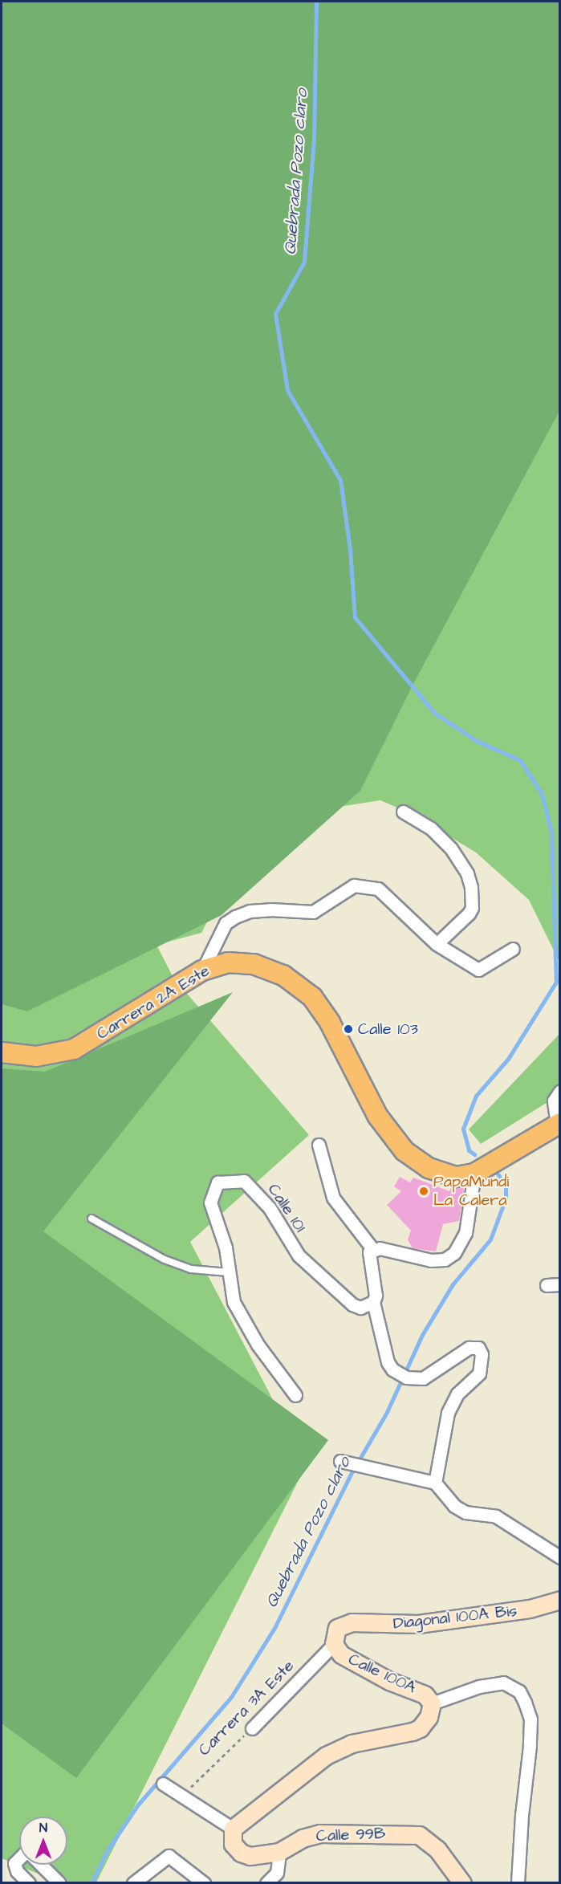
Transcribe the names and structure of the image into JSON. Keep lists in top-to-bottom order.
{
  "streets": {
    "main road": ["Carrera 2A Este"],
    "street": [
      "Calle 101",
      "Diagonal 100A Bis",
      "Calle 100A",
      "Carrera 3A Este",
      "Calle 99B"
    ]
  },
  "crossings": [
    ["Diagonal 100A Bis", "Calle 100A"],
    ["Diagonal 100A Bis", "Carrera 3A Este"],
    ["Calle 100A", "Carrera 3A Este"]
  ],
  "water": ["Quebrada Pozo claro"],
  "places": ["Calle 103", "PapaMundi La Calera"],
  "north": "top"
}
